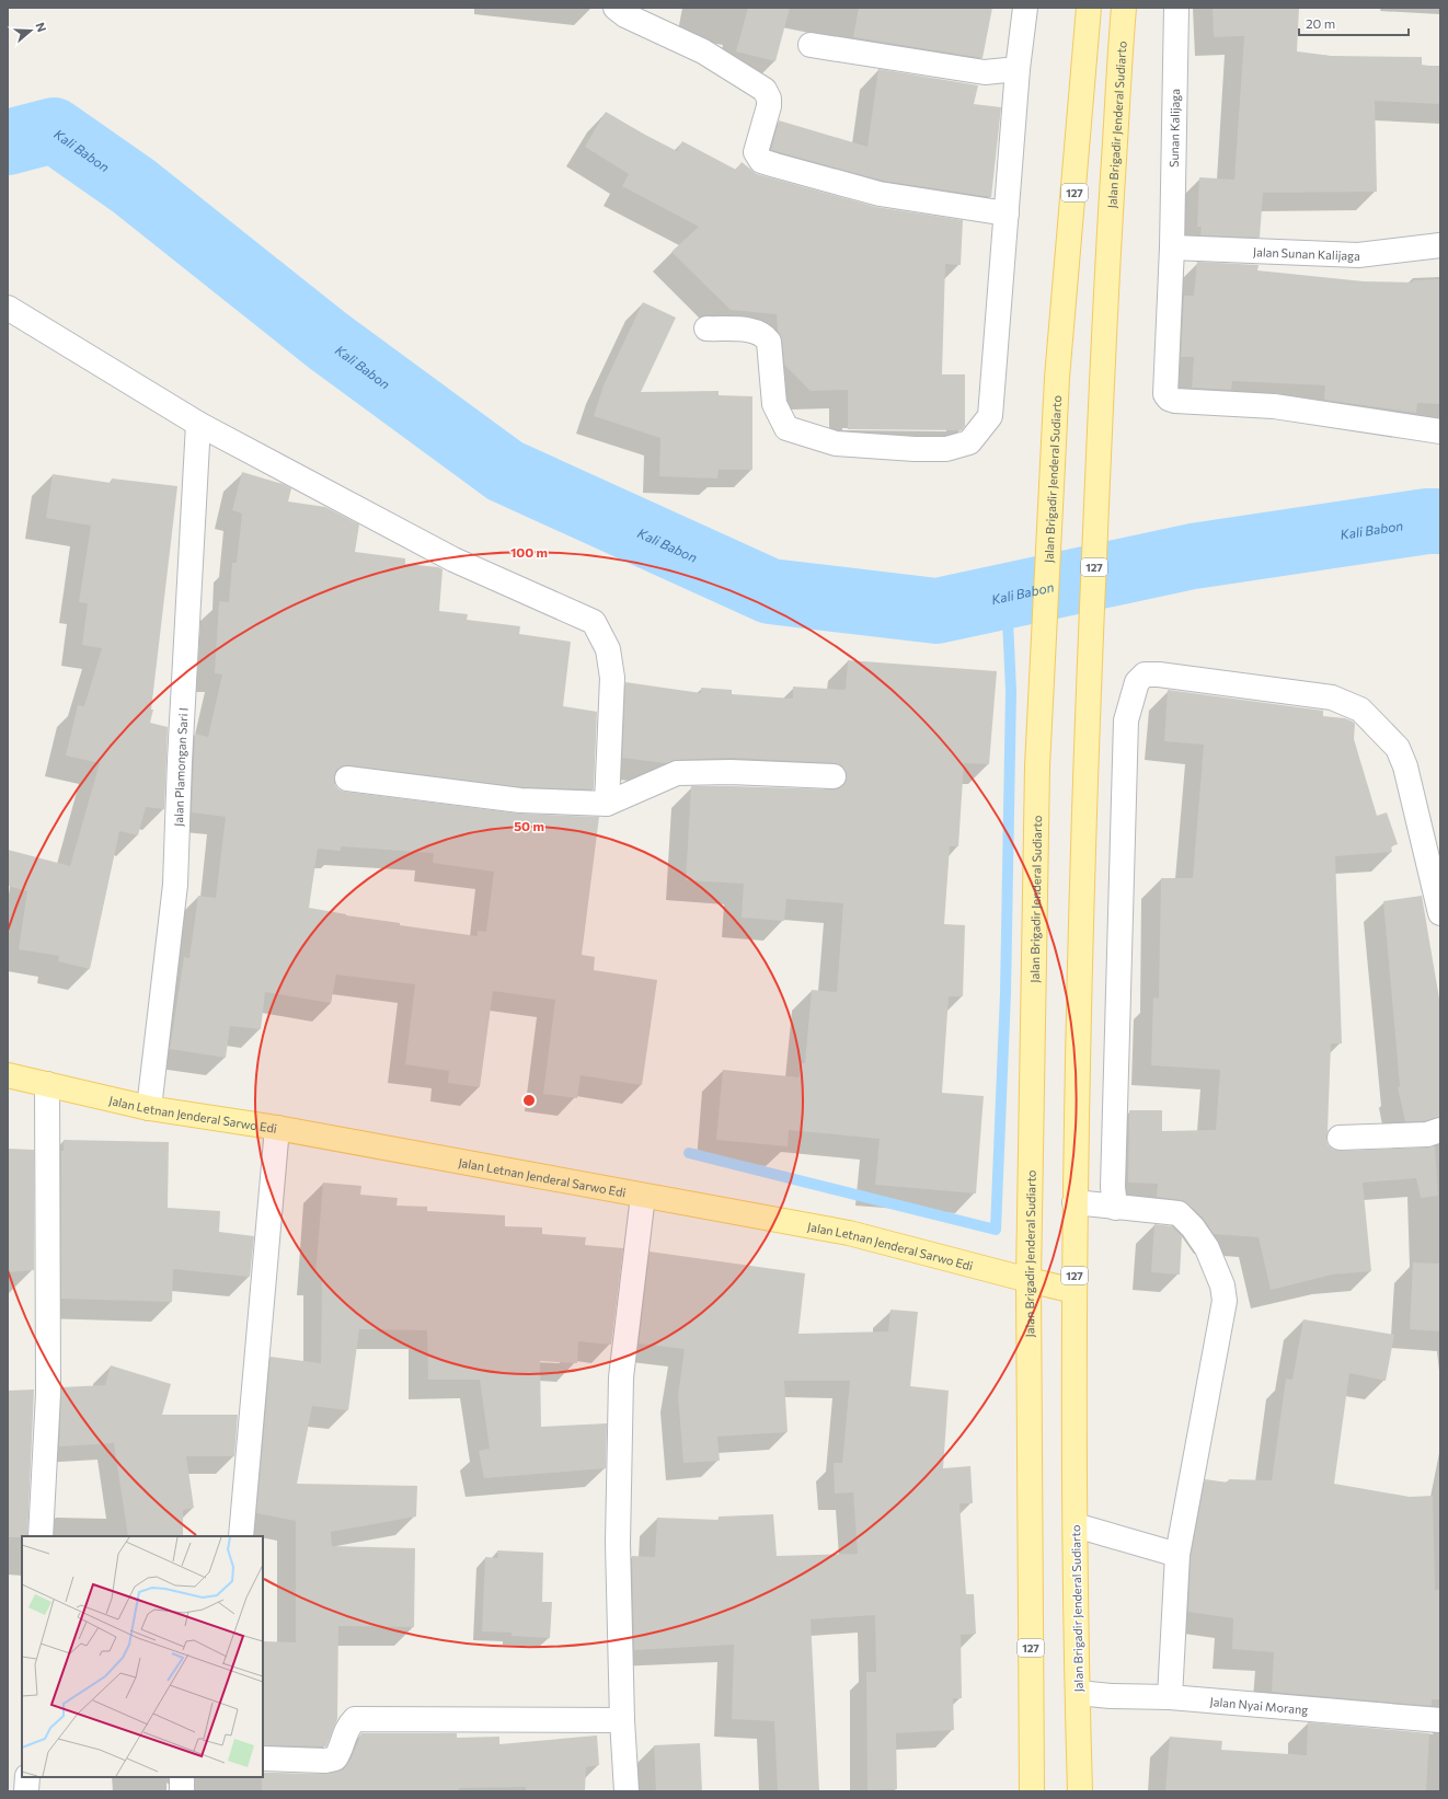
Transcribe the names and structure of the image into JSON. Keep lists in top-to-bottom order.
{
  "streets": {
    "main road": ["Jalan Brigadir Jenderal Sudiarto", "127", "Jalan Letnan Jenderal Sarwo Edi"],
    "street": [
      "Sunan Kalijaga",
      "Jalan Sunan Kalijaga",
      "Jalan Plamongan Sari I",
      "Jalan Nyai Morang"
    ]
  },
  "crossings": [
    ["Jalan Brigadir Jenderal Sudiarto", "Jalan Letnan Jenderal Sarwo Edi"],
    ["Jalan Brigadir Jenderal Sudiarto", "Jalan Nyai Morang"],
    ["Sunan Kalijaga", "Jalan Sunan Kalijaga"],
    ["Jalan Plamongan Sari I", "Jalan Letnan Jenderal Sarwo Edi"]
  ],
  "water": ["Kali Babon"],
  "scale_bar": "20 m",
  "north": "right",
  "rings": ["100 m", "50 m"]
}
